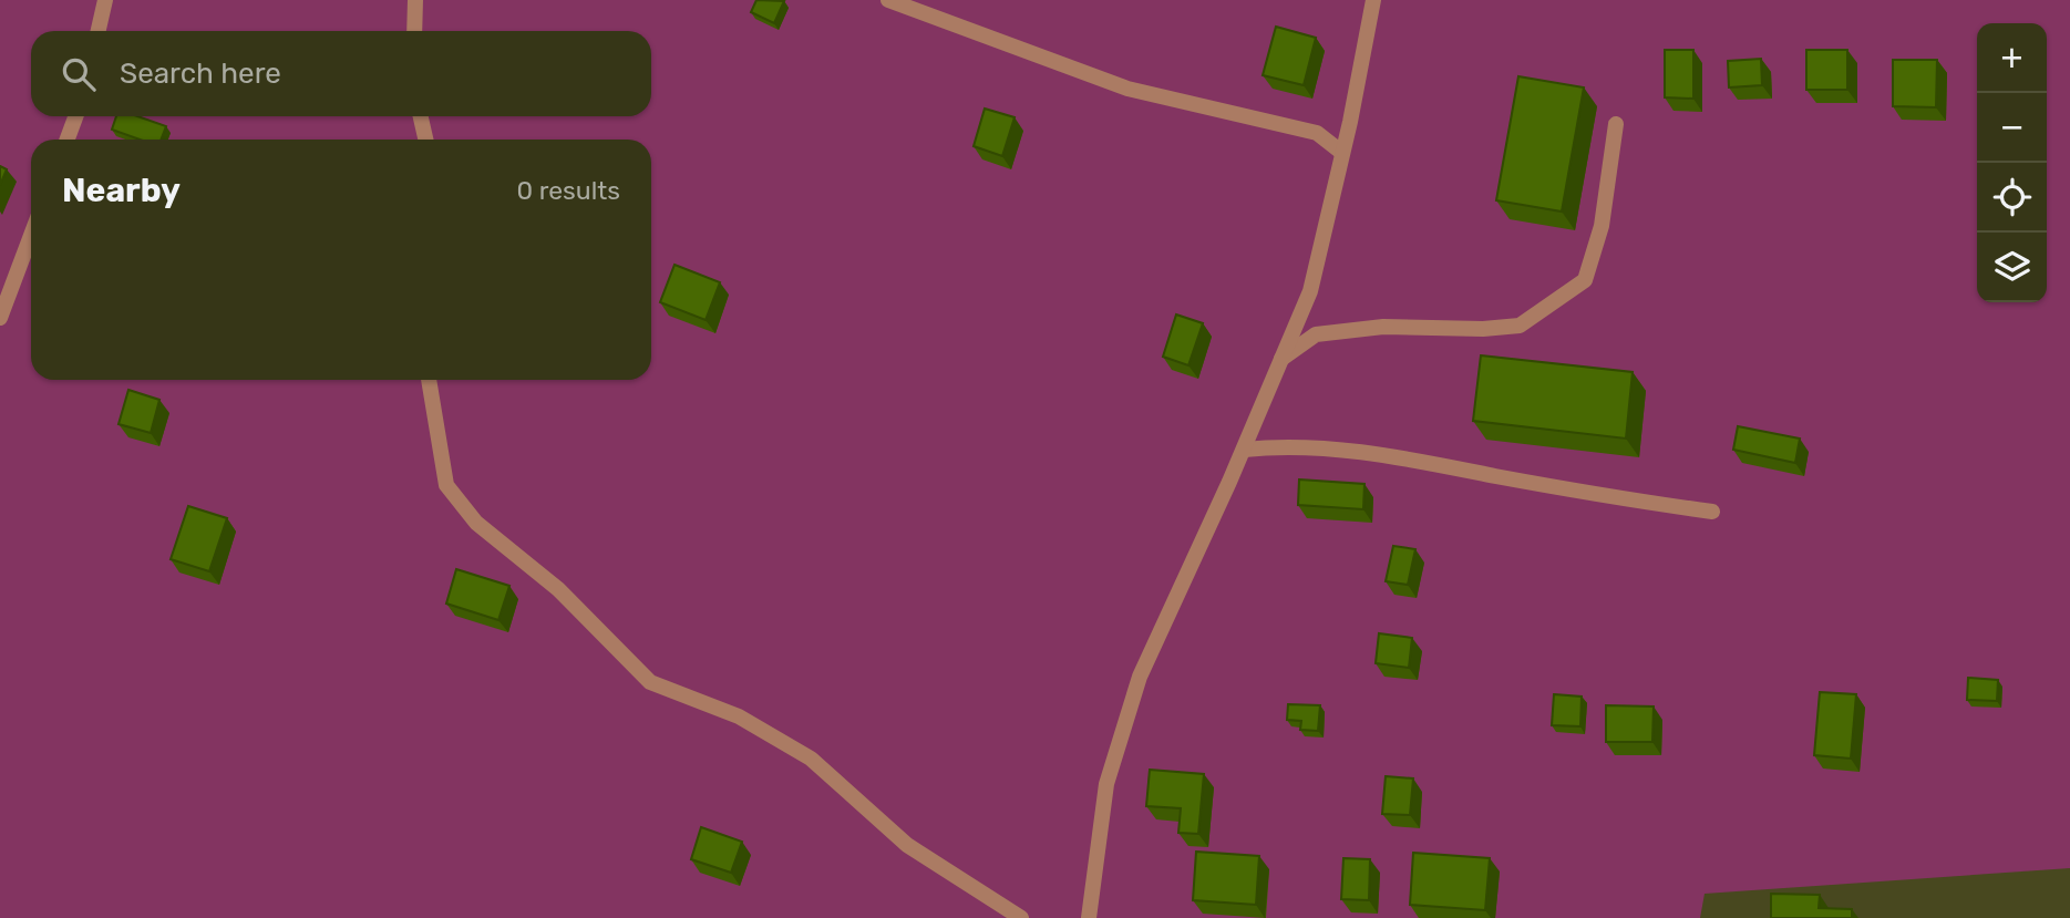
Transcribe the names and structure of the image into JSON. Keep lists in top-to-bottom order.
{
  "page": {
    "map_buttons": ["+", "−"],
    "search": "Search here",
    "heading": ["Nearby", "0 results"]
  }
}
